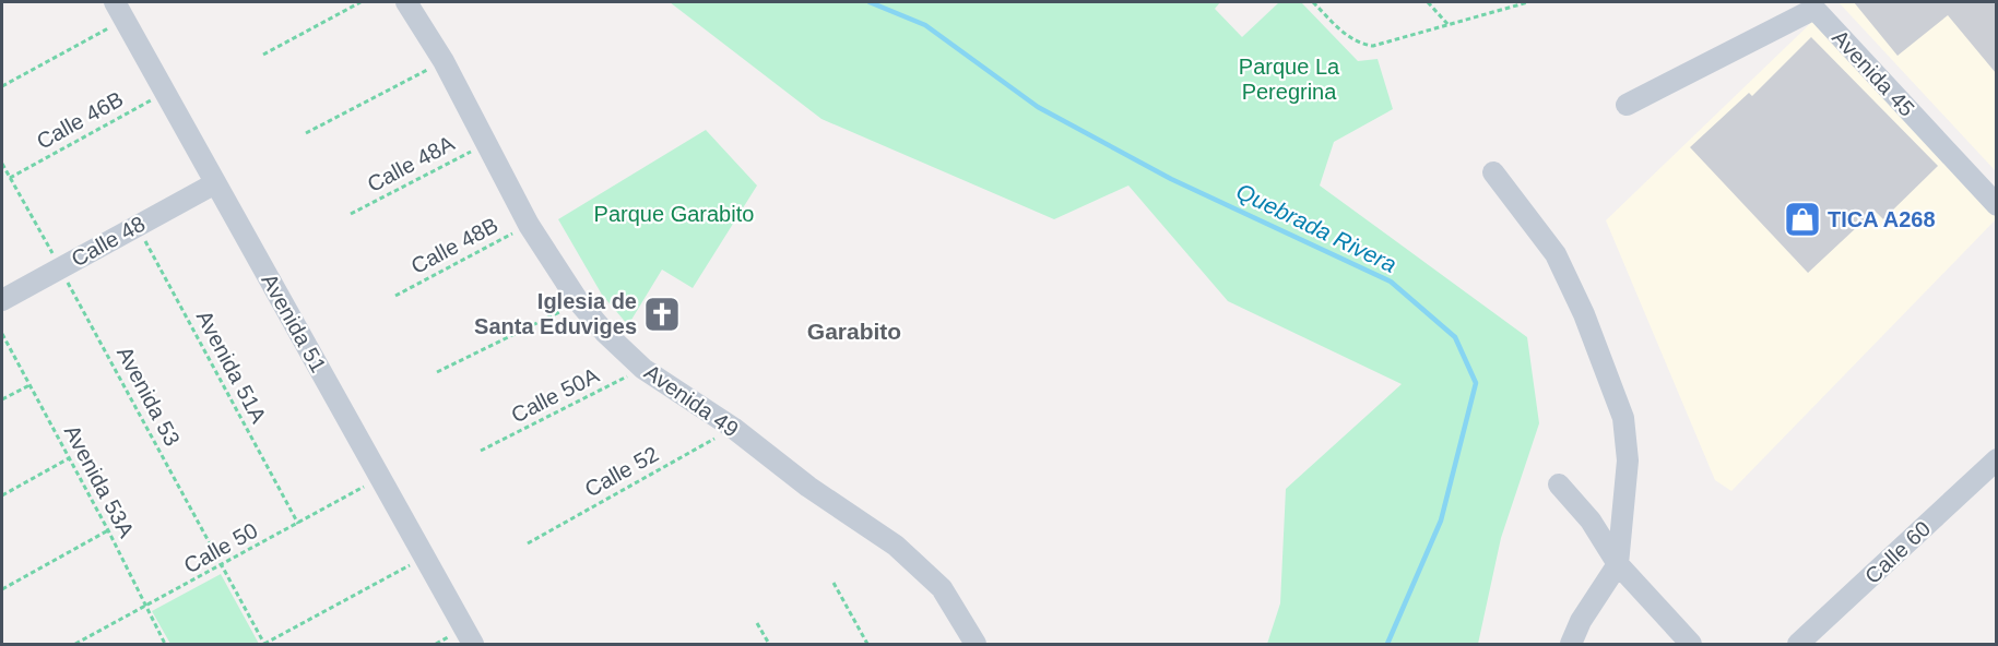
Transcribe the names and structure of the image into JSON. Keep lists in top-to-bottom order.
{
  "streets": {
    "street": [
      "Avenida 45",
      "Calle 48",
      "Avenida 51",
      "Avenida 49",
      "Calle 60"
    ],
    "path": [
      "Calle 46B",
      "Calle 48A",
      "Calle 48B",
      "Avenida 51A",
      "Calle 50A",
      "Avenida 53",
      "Calle 52",
      "Avenida 53A",
      "Calle 50"
    ]
  },
  "crossings": [
    ["Calle 46B", "Avenida 51"],
    ["Calle 46B", "Avenida 53"],
    ["Calle 48A", "Avenida 49"],
    ["Calle 48", "Avenida 51"],
    ["Calle 48", "Avenida 51A"],
    ["Calle 48", "Avenida 53"],
    ["Calle 48B", "Avenida 49"],
    ["Avenida 51", "Calle 50"],
    ["Avenida 51A", "Calle 50"],
    ["Calle 50A", "Avenida 49"],
    ["Avenida 53", "Calle 50"],
    ["Avenida 49", "Calle 52"],
    ["Avenida 53A", "Calle 50"]
  ],
  "districts": ["Garabito"],
  "water": ["Quebrada Rivera"],
  "parks": ["Parque La Peregrina", "Parque Garabito"],
  "places": {
    "shop": ["TICA A268"],
    "church": ["Iglesia de Santa Eduviges"]
  }
}
